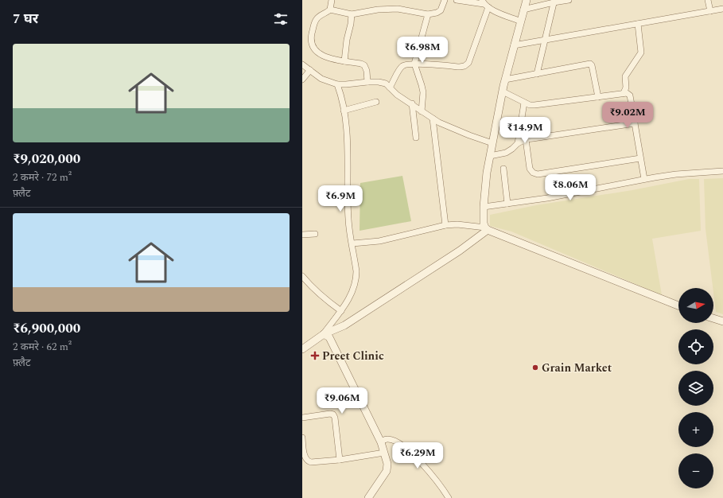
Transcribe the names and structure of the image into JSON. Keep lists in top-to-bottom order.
{
  "places": {
    "health": ["Preet Clinic"],
    "other": ["Grain Market"]
  },
  "north": "right",
  "page": {
    "heading": "7 घर",
    "price": [
      "₹6.98M",
      "₹9.02M",
      "₹14.9M",
      "₹8.06M",
      "₹6.9M",
      "₹9.06M",
      "₹6.29M"
    ],
    "list": [
      {
        "name": "₹9,020,000",
        "note": "2 कमरे · 72 m² · फ़्लैट"
      },
      {
        "name": "₹6,900,000",
        "note": "2 कमरे · 62 m² · फ़्लैट"
      }
    ],
    "map_buttons": ["+", "−"]
  }
}
